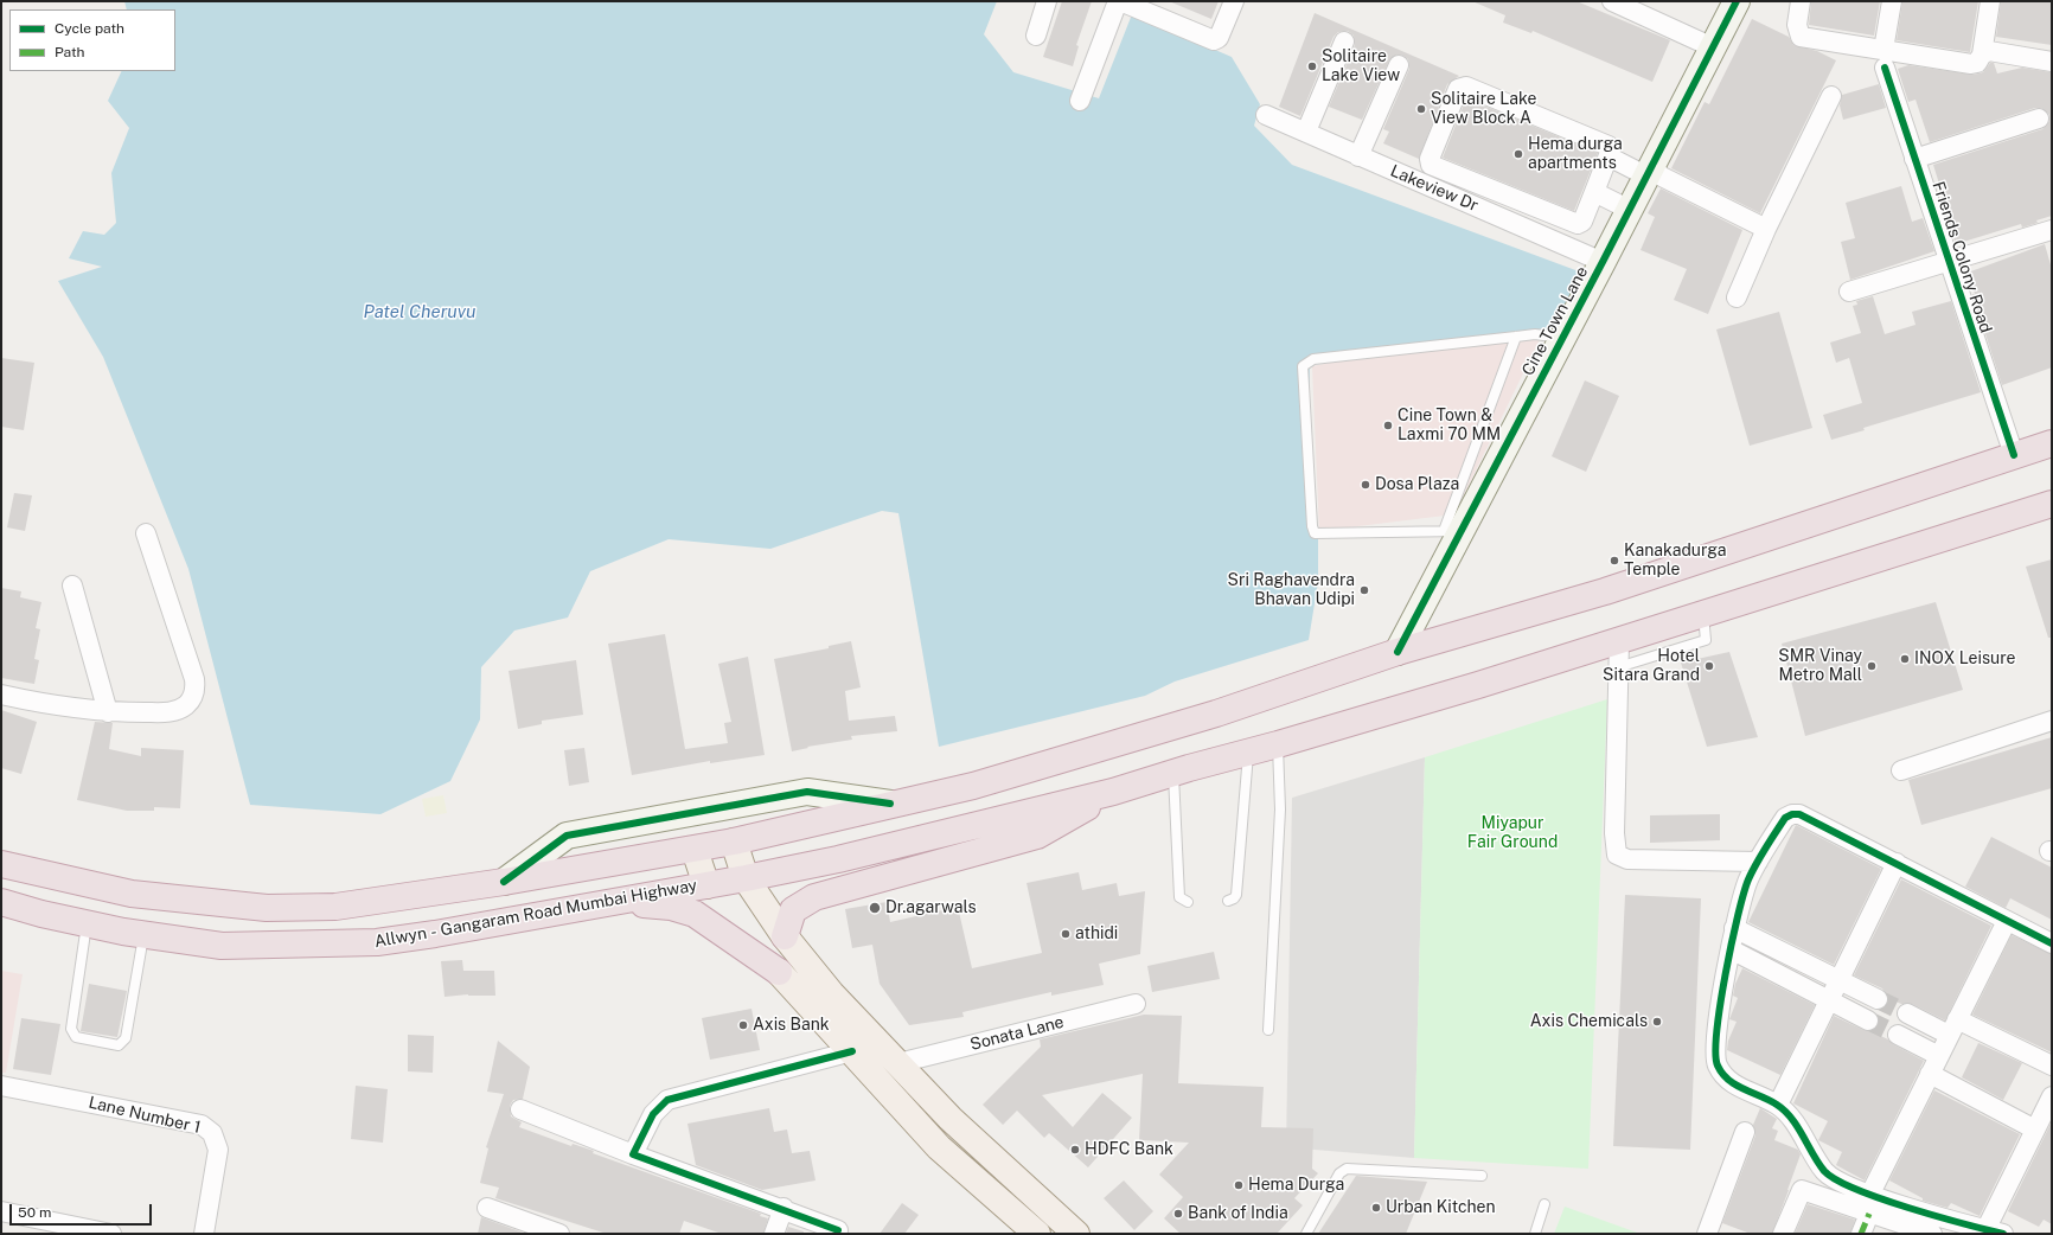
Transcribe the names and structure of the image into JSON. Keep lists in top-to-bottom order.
{
  "streets": {
    "highway": ["Allwyn - Gangaram Road Mumbai Highway"],
    "street": [
      "Lakeview Dr",
      "Friends Colony Road",
      "Cine Town Lane",
      "Sonata Lane",
      "Lane Number 1"
    ]
  },
  "crossings": [
    ["Lakeview Dr", "Cine Town Lane"]
  ],
  "water": ["Patel Cheruvu"],
  "parks": ["Miyapur Fair Ground"],
  "places": [
    "Solitaire Lake View",
    "Solitaire Lake View Block A",
    "Hema durga apartments",
    "Cine Town & Laxmi 70 MM",
    "Dosa Plaza",
    "Kanakadurga Temple",
    "Sri Raghavendra Bhavan Udipi",
    "INOX Leisure",
    "Hotel Sitara Grand",
    "SMR Vinay Metro Mall",
    "Dr.agarwals",
    "athidi",
    "Axis Chemicals",
    "Axis Bank",
    "HDFC Bank",
    "Hema Durga",
    "Urban Kitchen",
    "Bank of India"
  ],
  "legend": ["Cycle path", "Path"],
  "scale_bar": "50 m"
}
